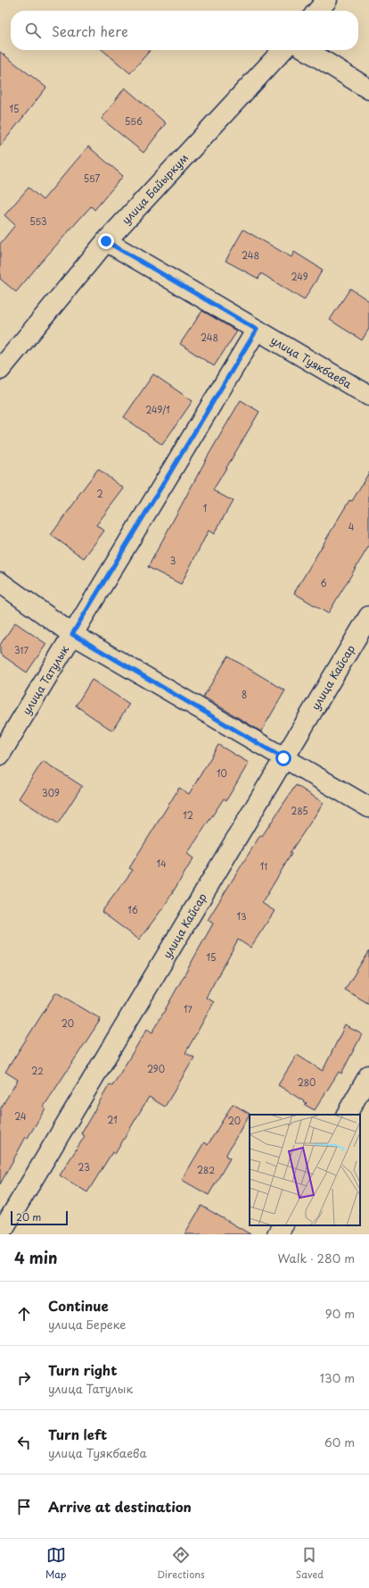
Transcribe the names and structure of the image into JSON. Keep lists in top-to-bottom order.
{
  "streets": {
    "street": [
      "улица Байыркум",
      "улица Туякбаева",
      "улица Кайсар",
      "улица Татулык"
    ]
  },
  "crossings": [
    ["улица Байыркум", "улица Туякбаева"],
    ["улица Туякбаева", "улица Татулык"]
  ],
  "house_numbers": [
    "15",
    "556",
    "557",
    "553",
    "248",
    "249",
    "248",
    "249/1",
    "2",
    "1",
    "4",
    "3",
    "6",
    "317",
    "8",
    "10",
    "309",
    "285",
    "12",
    "14",
    "11",
    "16",
    "13",
    "15",
    "17",
    "20",
    "290",
    "22",
    "280",
    "24",
    "21",
    "20",
    "23",
    "282"
  ],
  "scale_bar": "20 m",
  "page": {
    "search": "Search here",
    "scale": "20 m",
    "heading": ["4 min", "Walk · 280 m"],
    "list": [
      ["Continue", "улица Береке", "90 m"],
      ["Turn right", "улица Татулык", "130 m"],
      ["Turn left", "улица Туякбаева", "60 m"],
      "Arrive at destination"
    ],
    "nav": ["Map", "Directions", "Saved"]
  }
}
